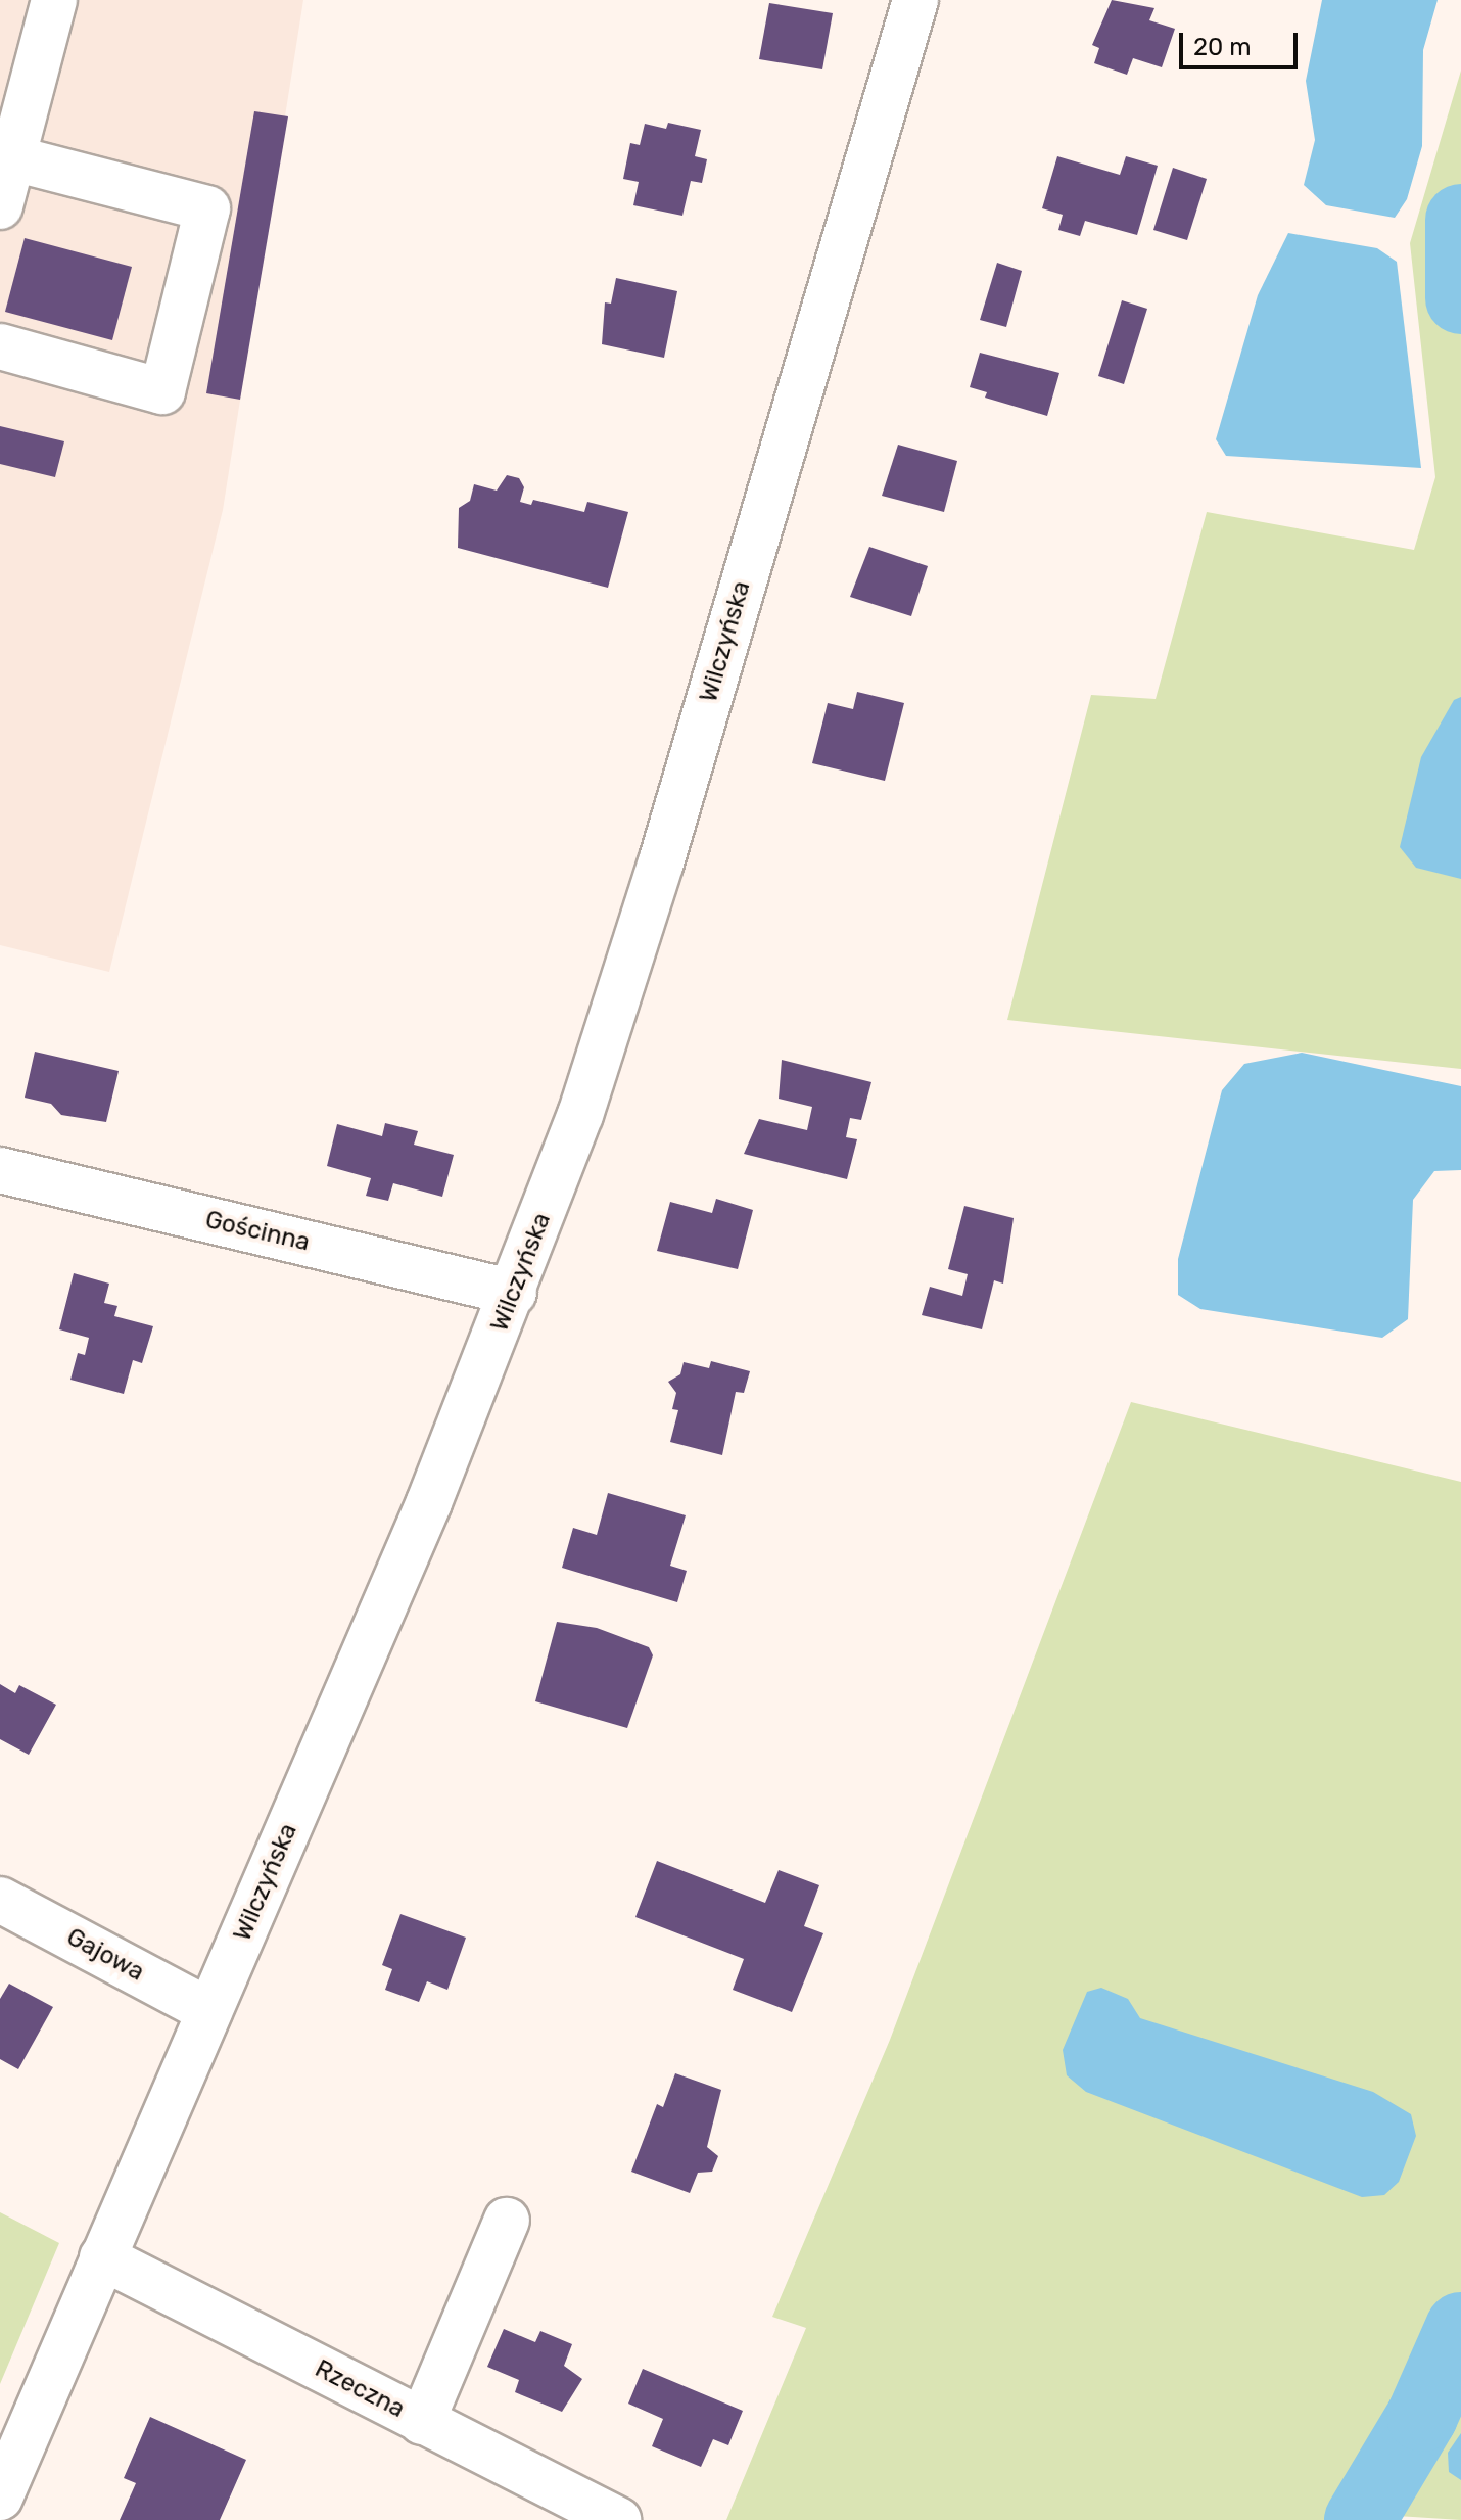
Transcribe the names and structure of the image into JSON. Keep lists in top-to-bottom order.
{
  "streets": {
    "street": [
      "Wilczyńska",
      "Gościnna",
      "Gajowa",
      "Rzeczna"
    ]
  },
  "crossings": [
    ["Wilczyńska", "Gościnna"],
    ["Wilczyńska", "Gajowa"],
    ["Wilczyńska", "Rzeczna"]
  ],
  "scale_bar": "20 m"
}
